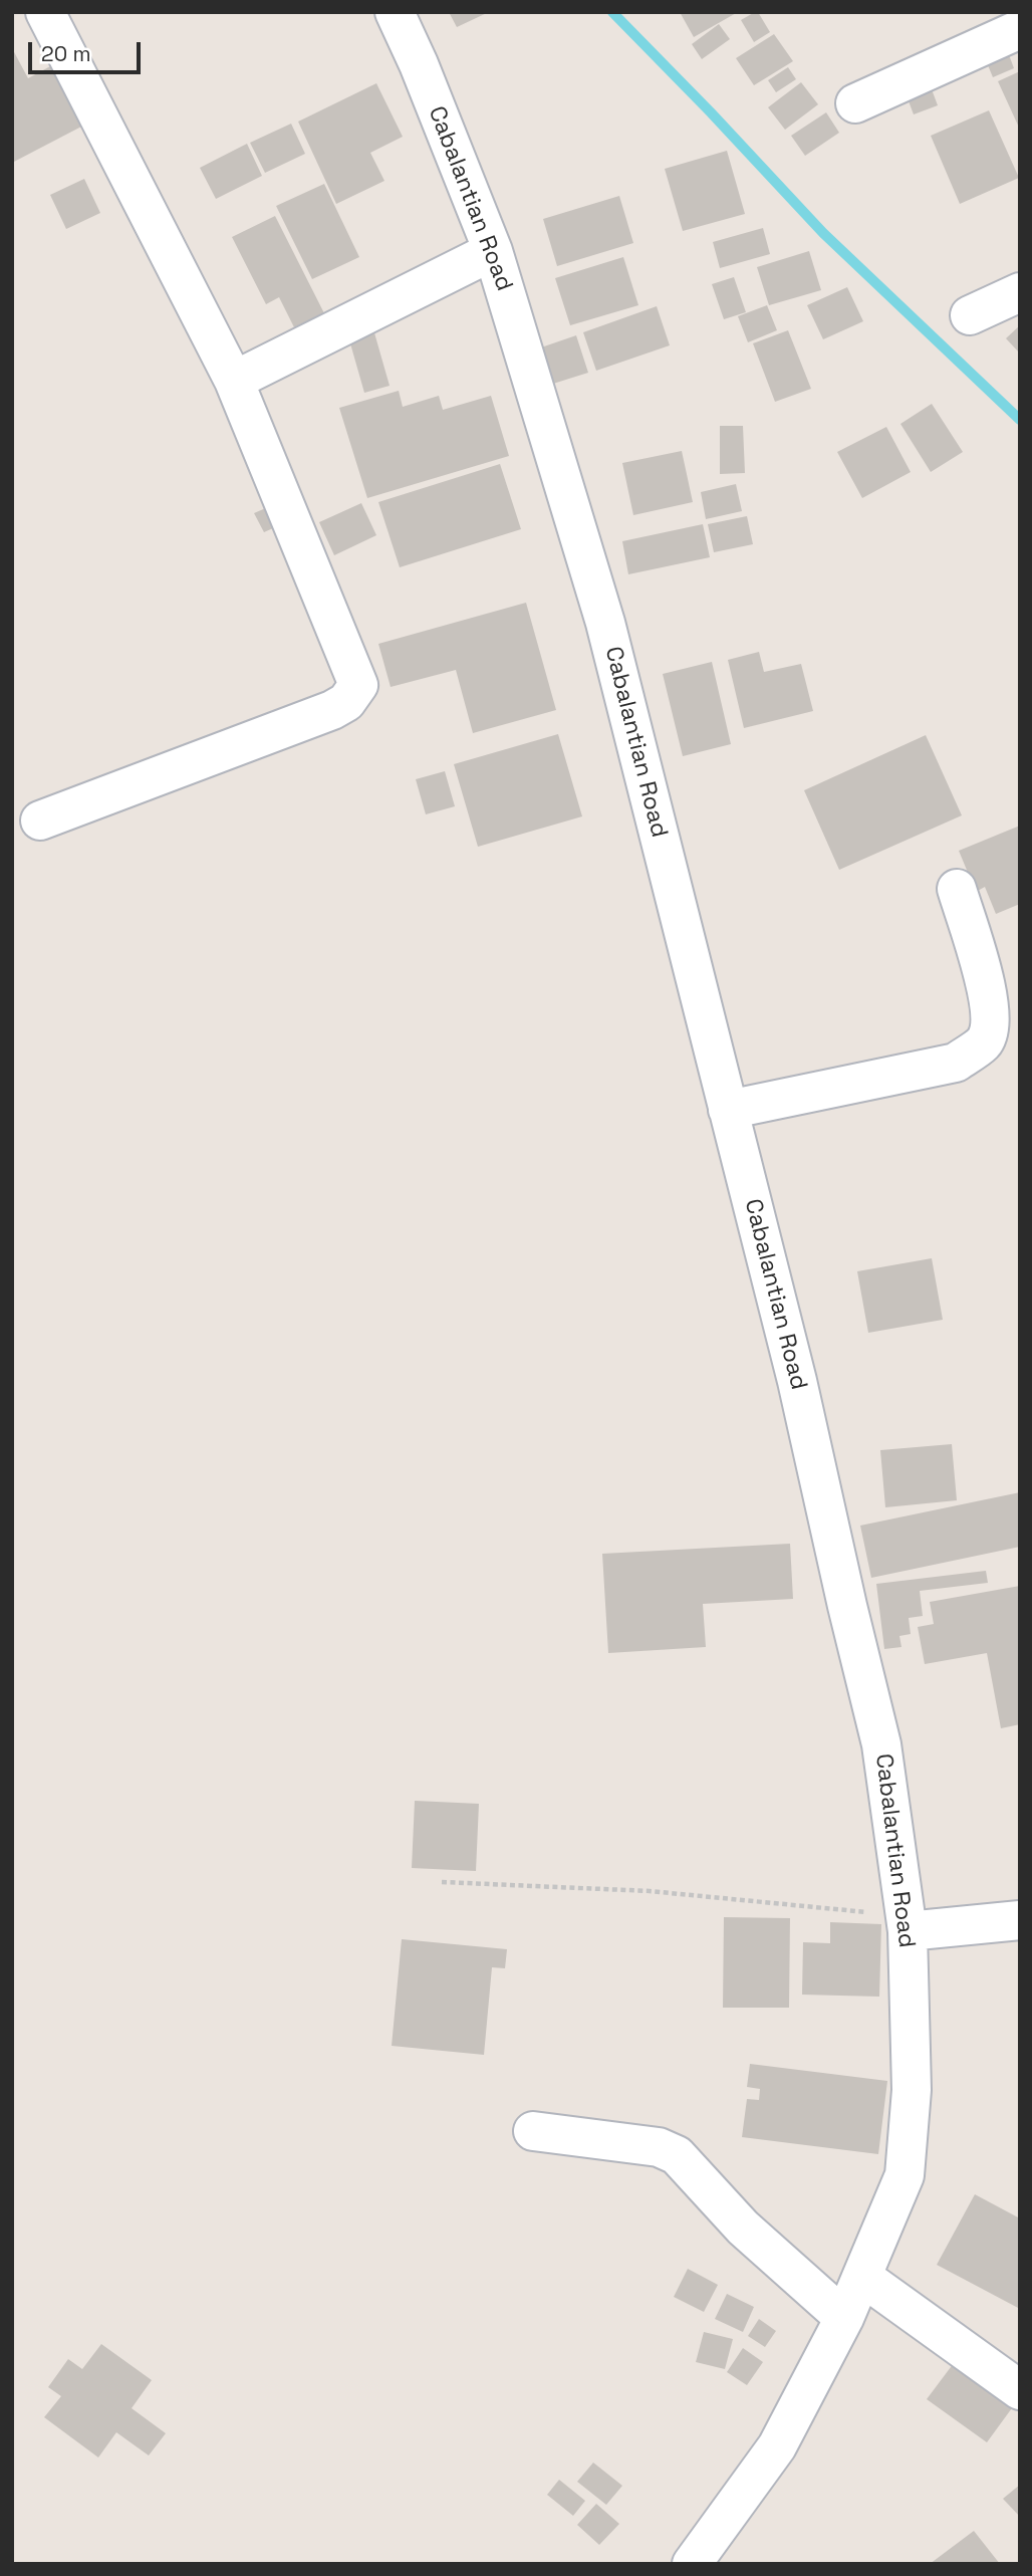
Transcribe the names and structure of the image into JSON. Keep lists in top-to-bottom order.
{
  "streets": {
    "street": ["Cabalantian Road"]
  },
  "scale_bar": "20 m"
}
